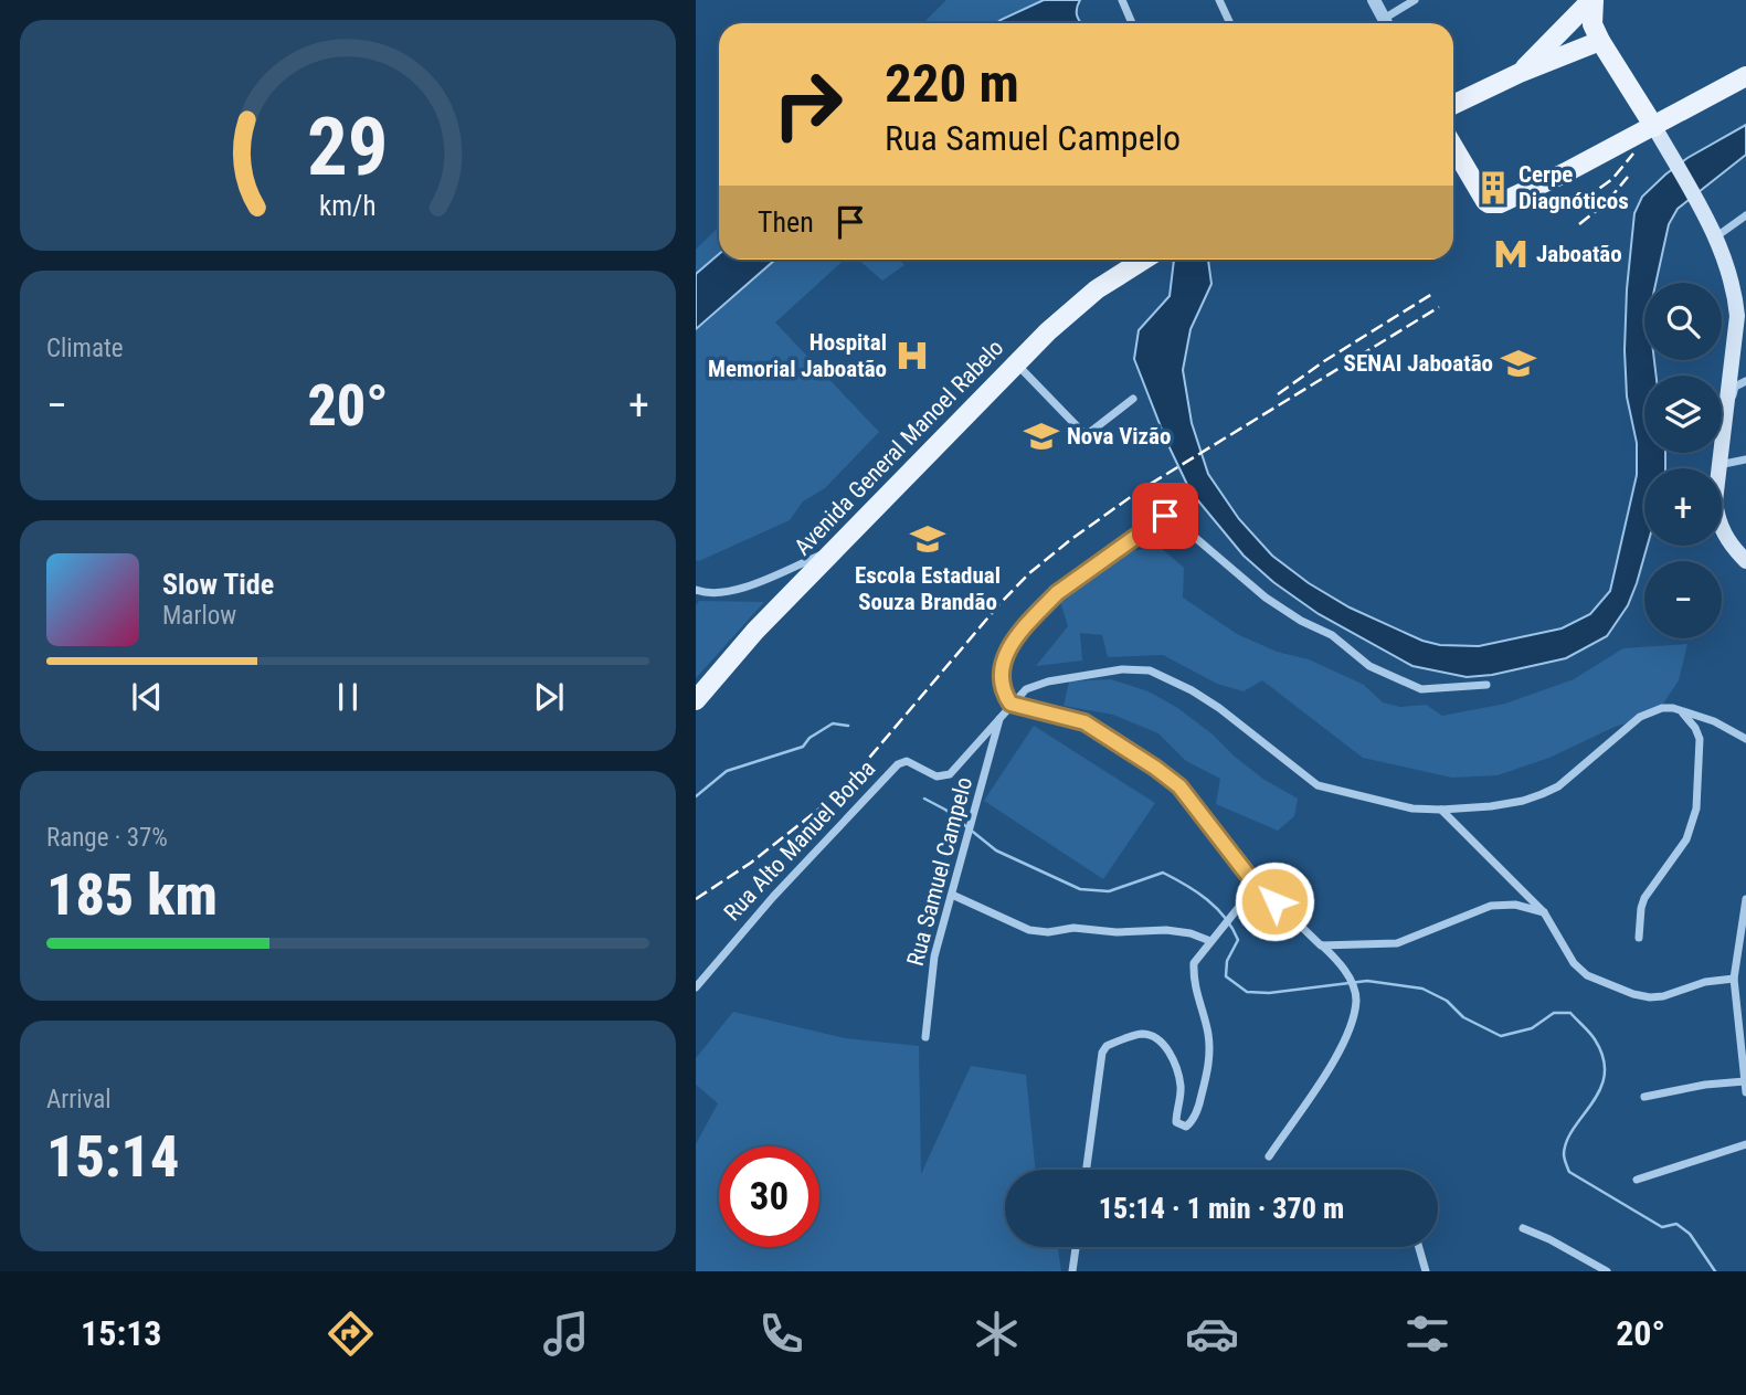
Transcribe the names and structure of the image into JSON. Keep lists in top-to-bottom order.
{
  "streets": {
    "main road": ["Avenida General Manoel Rabelo"],
    "street": ["Rua Alto Manuel Borba", "Rua Samuel Campelo"]
  },
  "crossings": [
    ["Rua Alto Manuel Borba", "Rua Samuel Campelo"]
  ],
  "places": {
    "building": ["Cerpe Diagnóticos"],
    "metro station": ["Jaboatão"],
    "hospital": ["Hospital Memorial Jaboatão"],
    "school or university": ["SENAI Jaboatão", "Nova Vizão", "Escola Estadual Souza Brandão"]
  },
  "page": {
    "turn": ["220 m", "Rua Samuel Campelo"],
    "then": "Then",
    "tile": [
      "Climate",
      ["Range · 37%", "185 km"],
      ["Arrival", "15:14"]
    ],
    "map_buttons": ["+", "−"],
    "heat": ["−", "20°", "+"],
    "song": ["Slow Tide", "Marlow"],
    "limit": "30",
    "trip": "15:14 · 1 min · 370 m",
    "tabs": ["15:13", "20°"],
    "gauge": ["29", "km/h"]
  }
}
